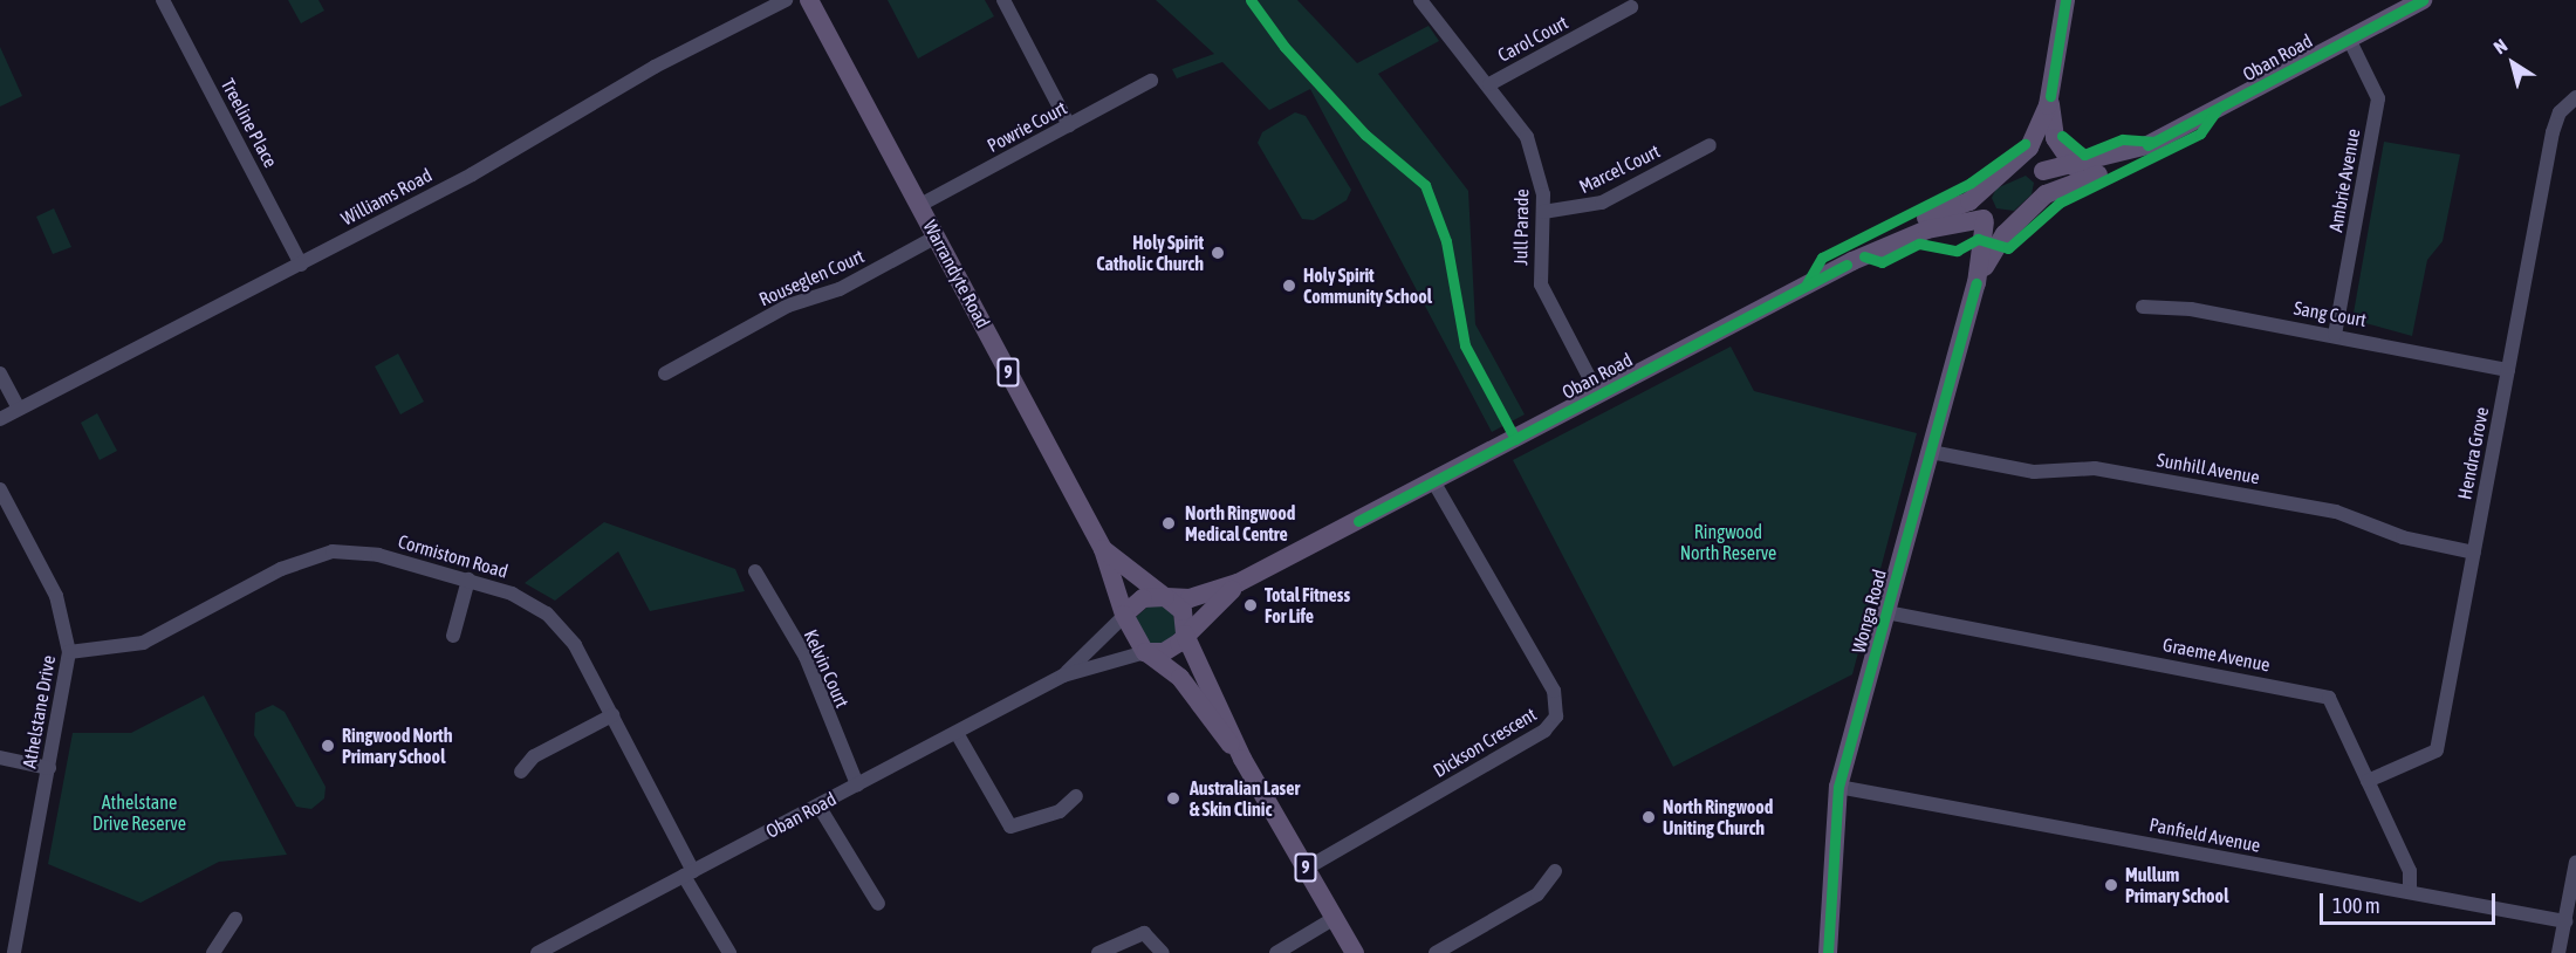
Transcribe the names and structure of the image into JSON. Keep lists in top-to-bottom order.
{
  "streets": {
    "main road": [
      "Oban Road",
      "Warrandyte Road",
      "9",
      "Wonga Road"
    ],
    "street": [
      "Carol Court",
      "Treeline Place",
      "Powrie Court",
      "Marcel Court",
      "Ambrie Avenue",
      "Williams Road",
      "Jull Parade",
      "Rouseglen Court",
      "Sang Court",
      "Hendra Grove",
      "Sunhill Avenue",
      "Cormistom Road",
      "Graeme Avenue",
      "Kelvin Court",
      "Athelstane Drive",
      "Dickson Crescent",
      "Panfield Avenue"
    ]
  },
  "crossings": [
    ["Carol Court", "Jull Parade"],
    ["Oban Road", "Ambrie Avenue"],
    ["Oban Road", "Jull Parade"],
    ["Oban Road", "Warrandyte Road"],
    ["Oban Road", "9"],
    ["Oban Road", "Cormistom Road"],
    ["Oban Road", "Wonga Road"],
    ["Oban Road", "Kelvin Court"],
    ["Oban Road", "Dickson Crescent"],
    ["Treeline Place", "Williams Road"],
    ["Powrie Court", "Warrandyte Road"],
    ["Marcel Court", "Jull Parade"],
    ["Ambrie Avenue", "Sang Court"],
    ["Warrandyte Road", "Rouseglen Court"],
    ["Warrandyte Road", "9"],
    ["Sang Court", "Hendra Grove"],
    ["9", "Dickson Crescent"],
    ["Hendra Grove", "Sunhill Avenue"],
    ["Hendra Grove", "Graeme Avenue"],
    ["Sunhill Avenue", "Wonga Road"],
    ["Cormistom Road", "Athelstane Drive"],
    ["Wonga Road", "Graeme Avenue"],
    ["Wonga Road", "Panfield Avenue"],
    ["Graeme Avenue", "Panfield Avenue"]
  ],
  "parks": ["Ringwood North Reserve", "Athelstane Drive Reserve"],
  "places": [
    "Holy Spirit Catholic Church",
    "Holy Spirit Community School",
    "North Ringwood Medical Centre",
    "Total Fitness For Life",
    "Ringwood North Primary School",
    "Australian Laser & Skin Clinic",
    "North Ringwood Uniting Church",
    "Mullum Primary School"
  ],
  "scale_bar": "100 m",
  "north": "top left"
}
